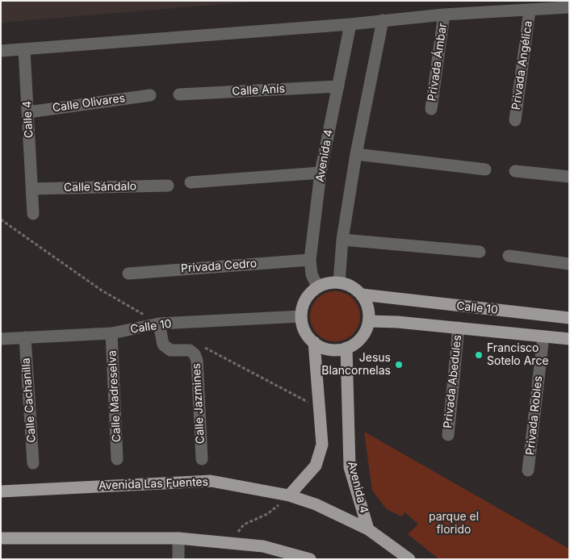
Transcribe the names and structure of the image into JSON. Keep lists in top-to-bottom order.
{
  "streets": {
    "main road": ["Avenida 4", "Calle 10", "Avenida Las Fuentes"],
    "street": [
      "Privada Ámbar",
      "Privada Angélica",
      "Calle Anís",
      "Calle Olivares",
      "Calle 4",
      "Calle Sándalo",
      "Privada Cedro",
      "Privada Abedules",
      "Calle Madreselva",
      "Calle Cachanilla",
      "Calle Jazmines",
      "Privada Robles"
    ]
  },
  "crossings": [
    ["Calle Anís", "Avenida 4"],
    ["Calle Olivares", "Calle 4"],
    ["Calle 4", "Calle Sándalo"],
    ["Avenida 4", "Privada Cedro"],
    ["Avenida 4", "Calle 10"],
    ["Avenida 4", "Avenida Las Fuentes"],
    ["Calle 10", "Privada Abedules"],
    ["Calle 10", "Calle Madreselva"],
    ["Calle 10", "Calle Cachanilla"],
    ["Calle 10", "Calle Jazmines"],
    ["Calle 10", "Privada Robles"]
  ],
  "parks": ["parque el florido"],
  "places": ["Francisco Sotelo Arce", "Jesus Blancornelas"]
}
